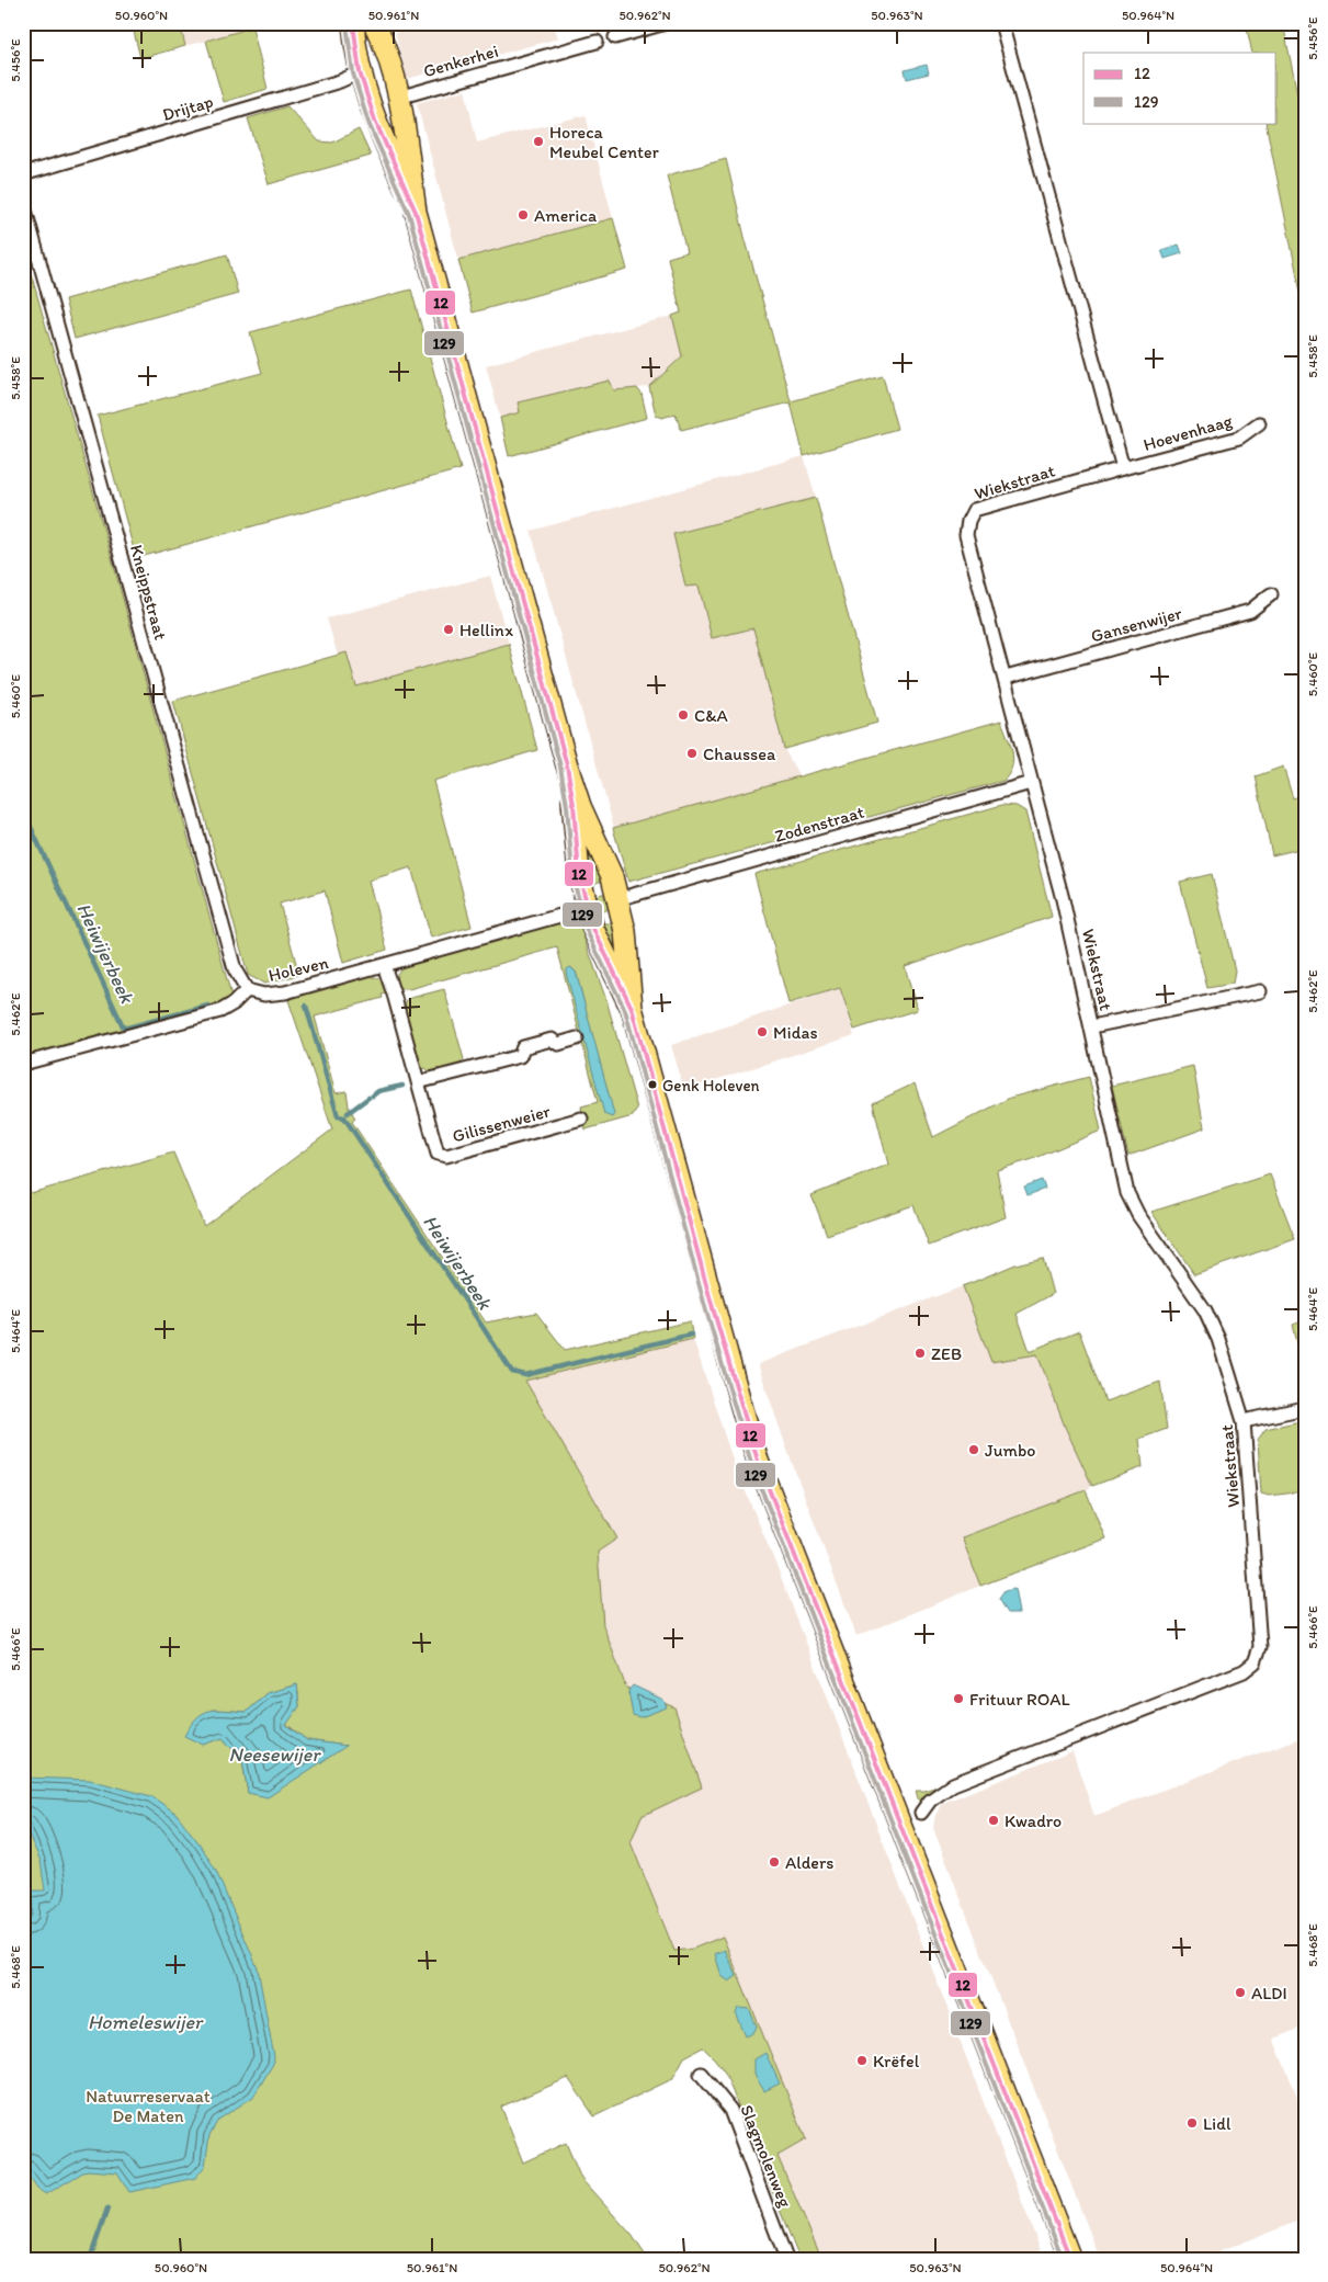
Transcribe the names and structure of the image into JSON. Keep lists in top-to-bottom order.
{
  "streets": {
    "street": [
      "Genkerhei",
      "Drijtap",
      "Hoevenhaag",
      "Wiekstraat",
      "Kneippstraat",
      "Gansenwijer",
      "Zodenstraat",
      "Holeven",
      "Gilissenweier",
      "Slagmolenweg"
    ]
  },
  "crossings": [
    ["Hoevenhaag", "Wiekstraat"],
    ["Wiekstraat", "Gansenwijer"],
    ["Wiekstraat", "Zodenstraat"],
    ["Kneippstraat", "Holeven"],
    ["Holeven", "Gilissenweier"]
  ],
  "water": ["Heiwijerbeek", "Neesewijer", "Homeleswijer"],
  "parks": ["Natuurreservaat De Maten"],
  "places": [
    "Horeca Meubel Center",
    "America",
    "Hellinx",
    "C&A",
    "Chaussea",
    "Midas",
    "Genk Holeven",
    "ZEB",
    "Jumbo",
    "Frituur ROAL",
    "Kwadro",
    "Alders",
    "ALDI",
    "Krëfel",
    "Lidl"
  ],
  "lines": ["transit line 12", "transit line 129"],
  "legend": ["12", "129"],
  "coordinates": [
    "50.960°N",
    "50.961°N",
    "50.962°N",
    "50.963°N",
    "50.964°N",
    "5.456°E",
    "5.458°E",
    "5.460°E",
    "5.462°E",
    "5.464°E",
    "5.466°E",
    "5.468°E"
  ]
}
